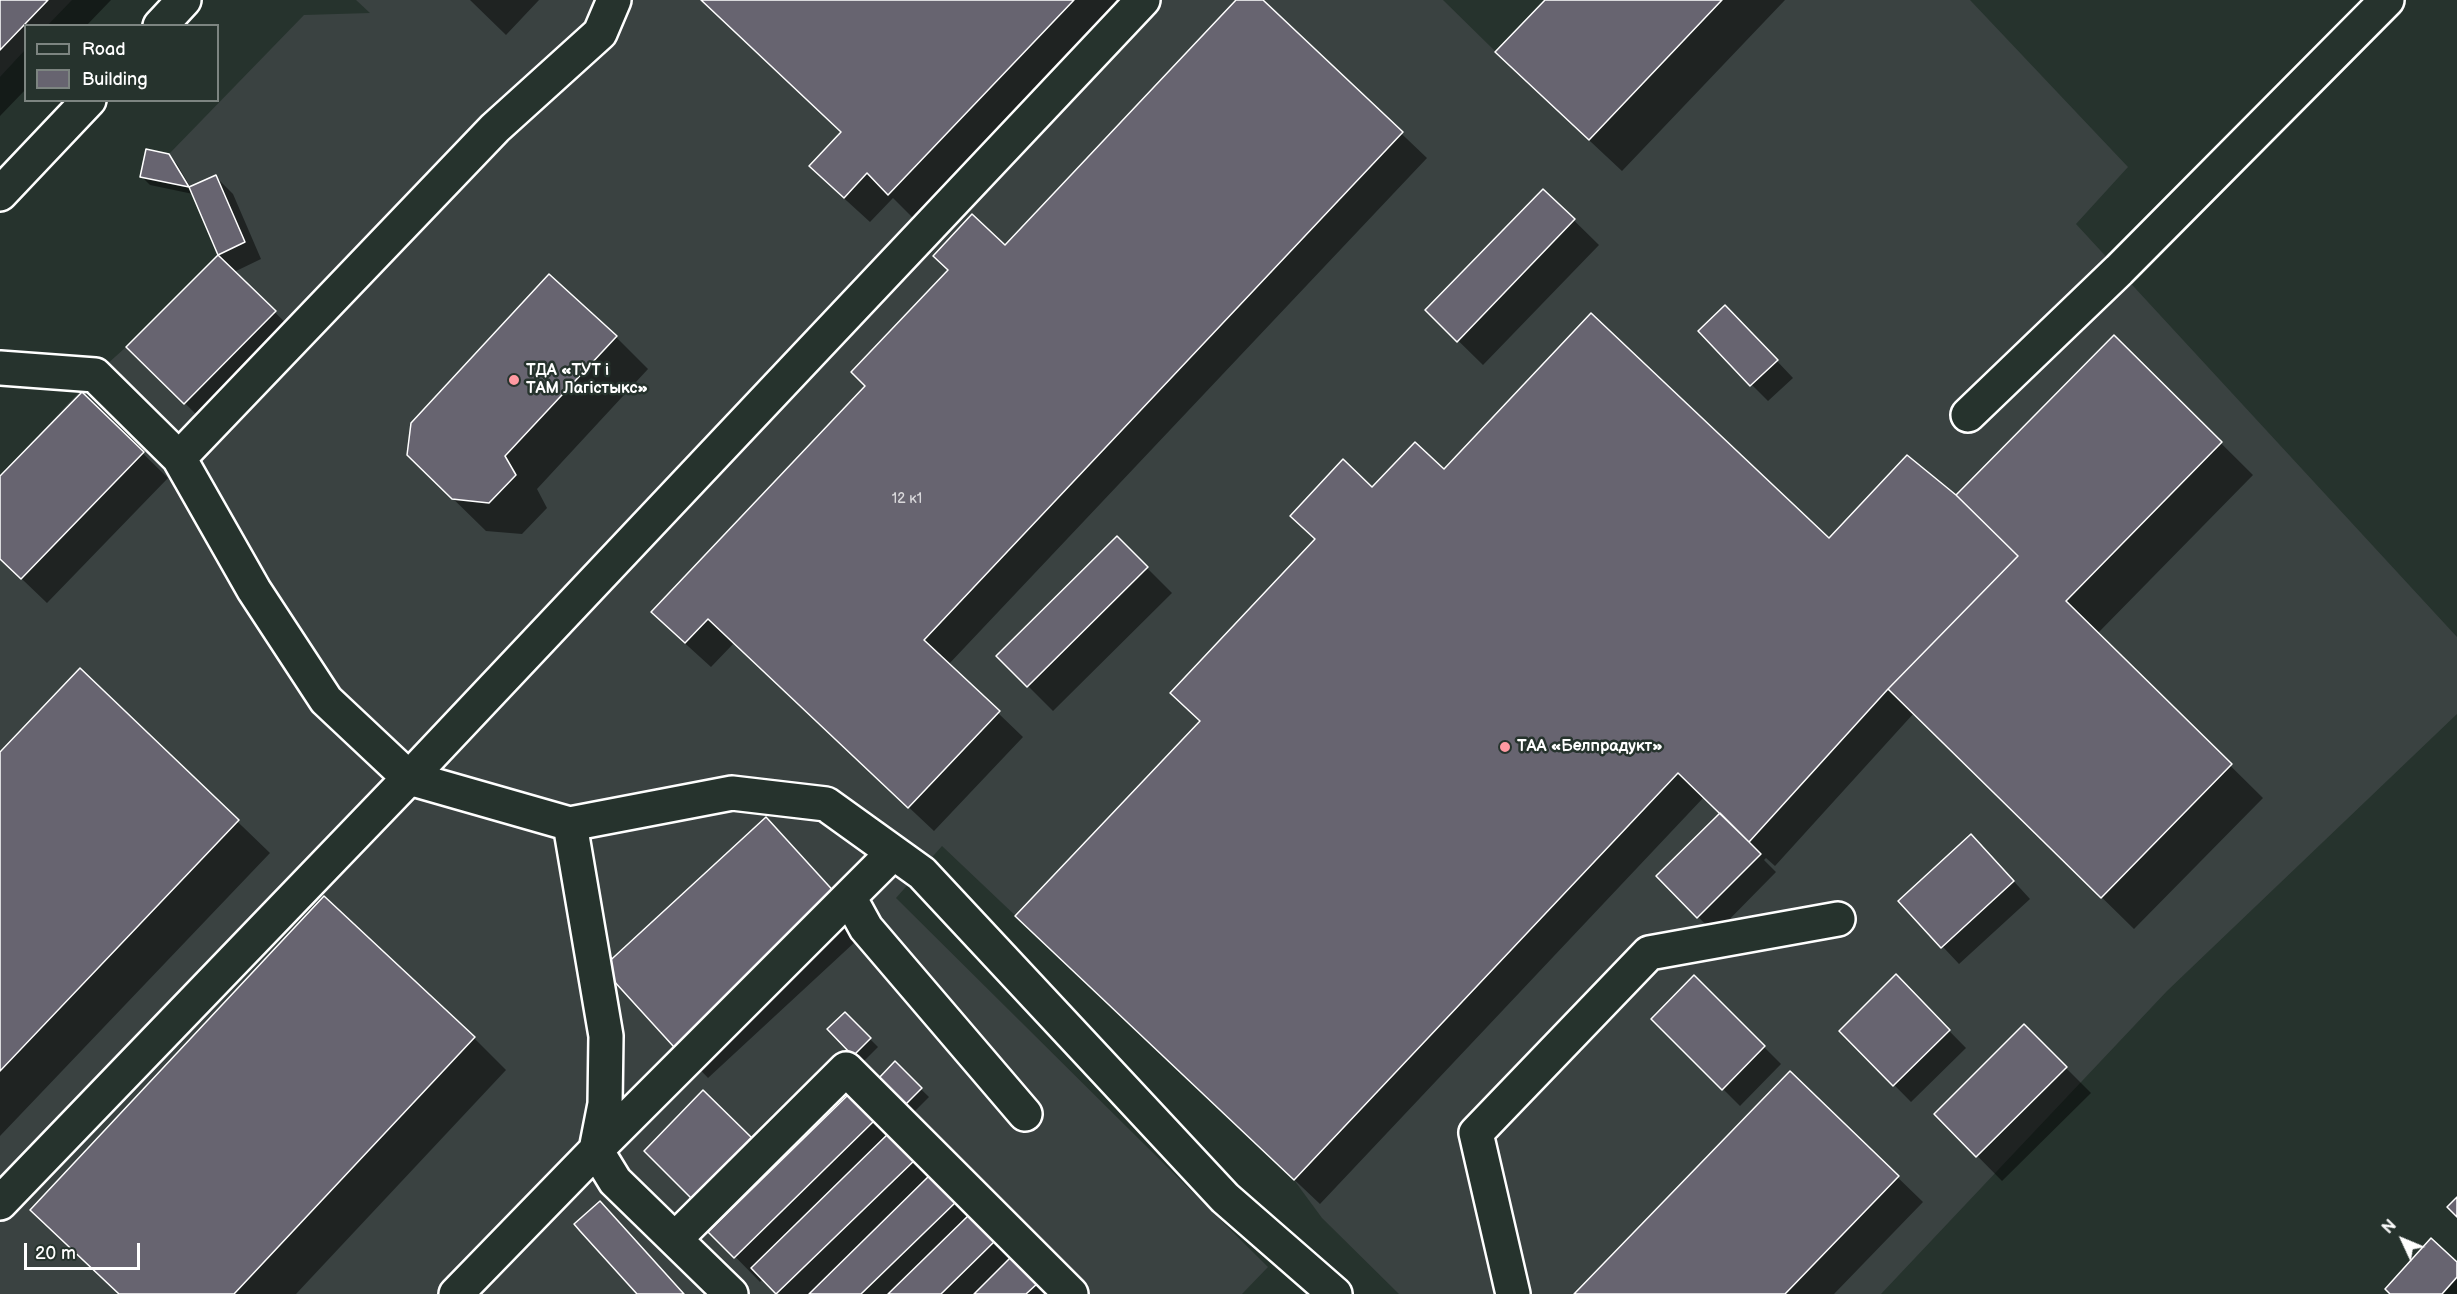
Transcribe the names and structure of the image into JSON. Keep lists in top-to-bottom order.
{
  "places": ["ТДА «ТУТ і ТАМ Лагістыкс»", "ТАА «Белпрадукт»"],
  "house_numbers": ["12 к1"],
  "legend": ["Road", "Building"],
  "scale_bar": "20 m",
  "north": "top left"
}
